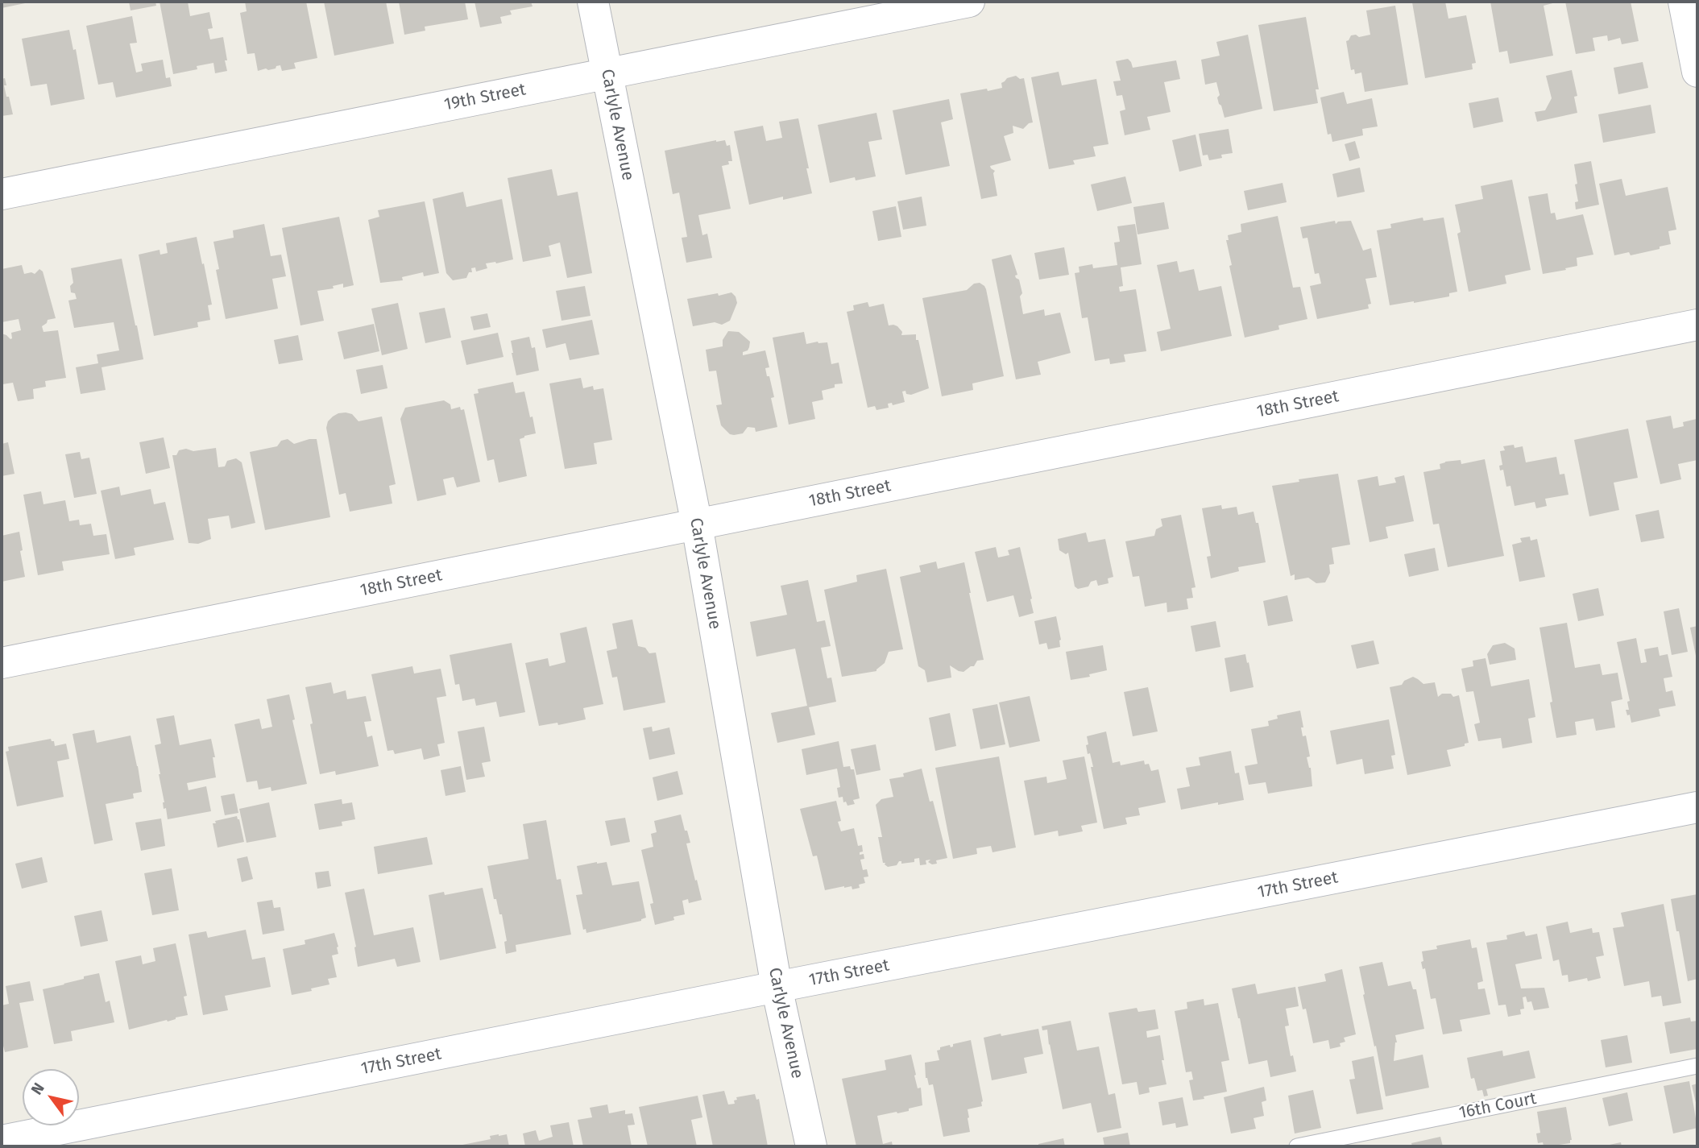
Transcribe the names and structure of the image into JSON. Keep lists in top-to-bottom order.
{
  "streets": {
    "street": [
      "19th Street",
      "Carlyle Avenue",
      "18th Street",
      "17th Street"
    ],
    "lane": ["16th Court"]
  },
  "crossings": [
    ["19th Street", "Carlyle Avenue"],
    ["Carlyle Avenue", "18th Street"],
    ["Carlyle Avenue", "17th Street"]
  ],
  "north": "top left"
}
